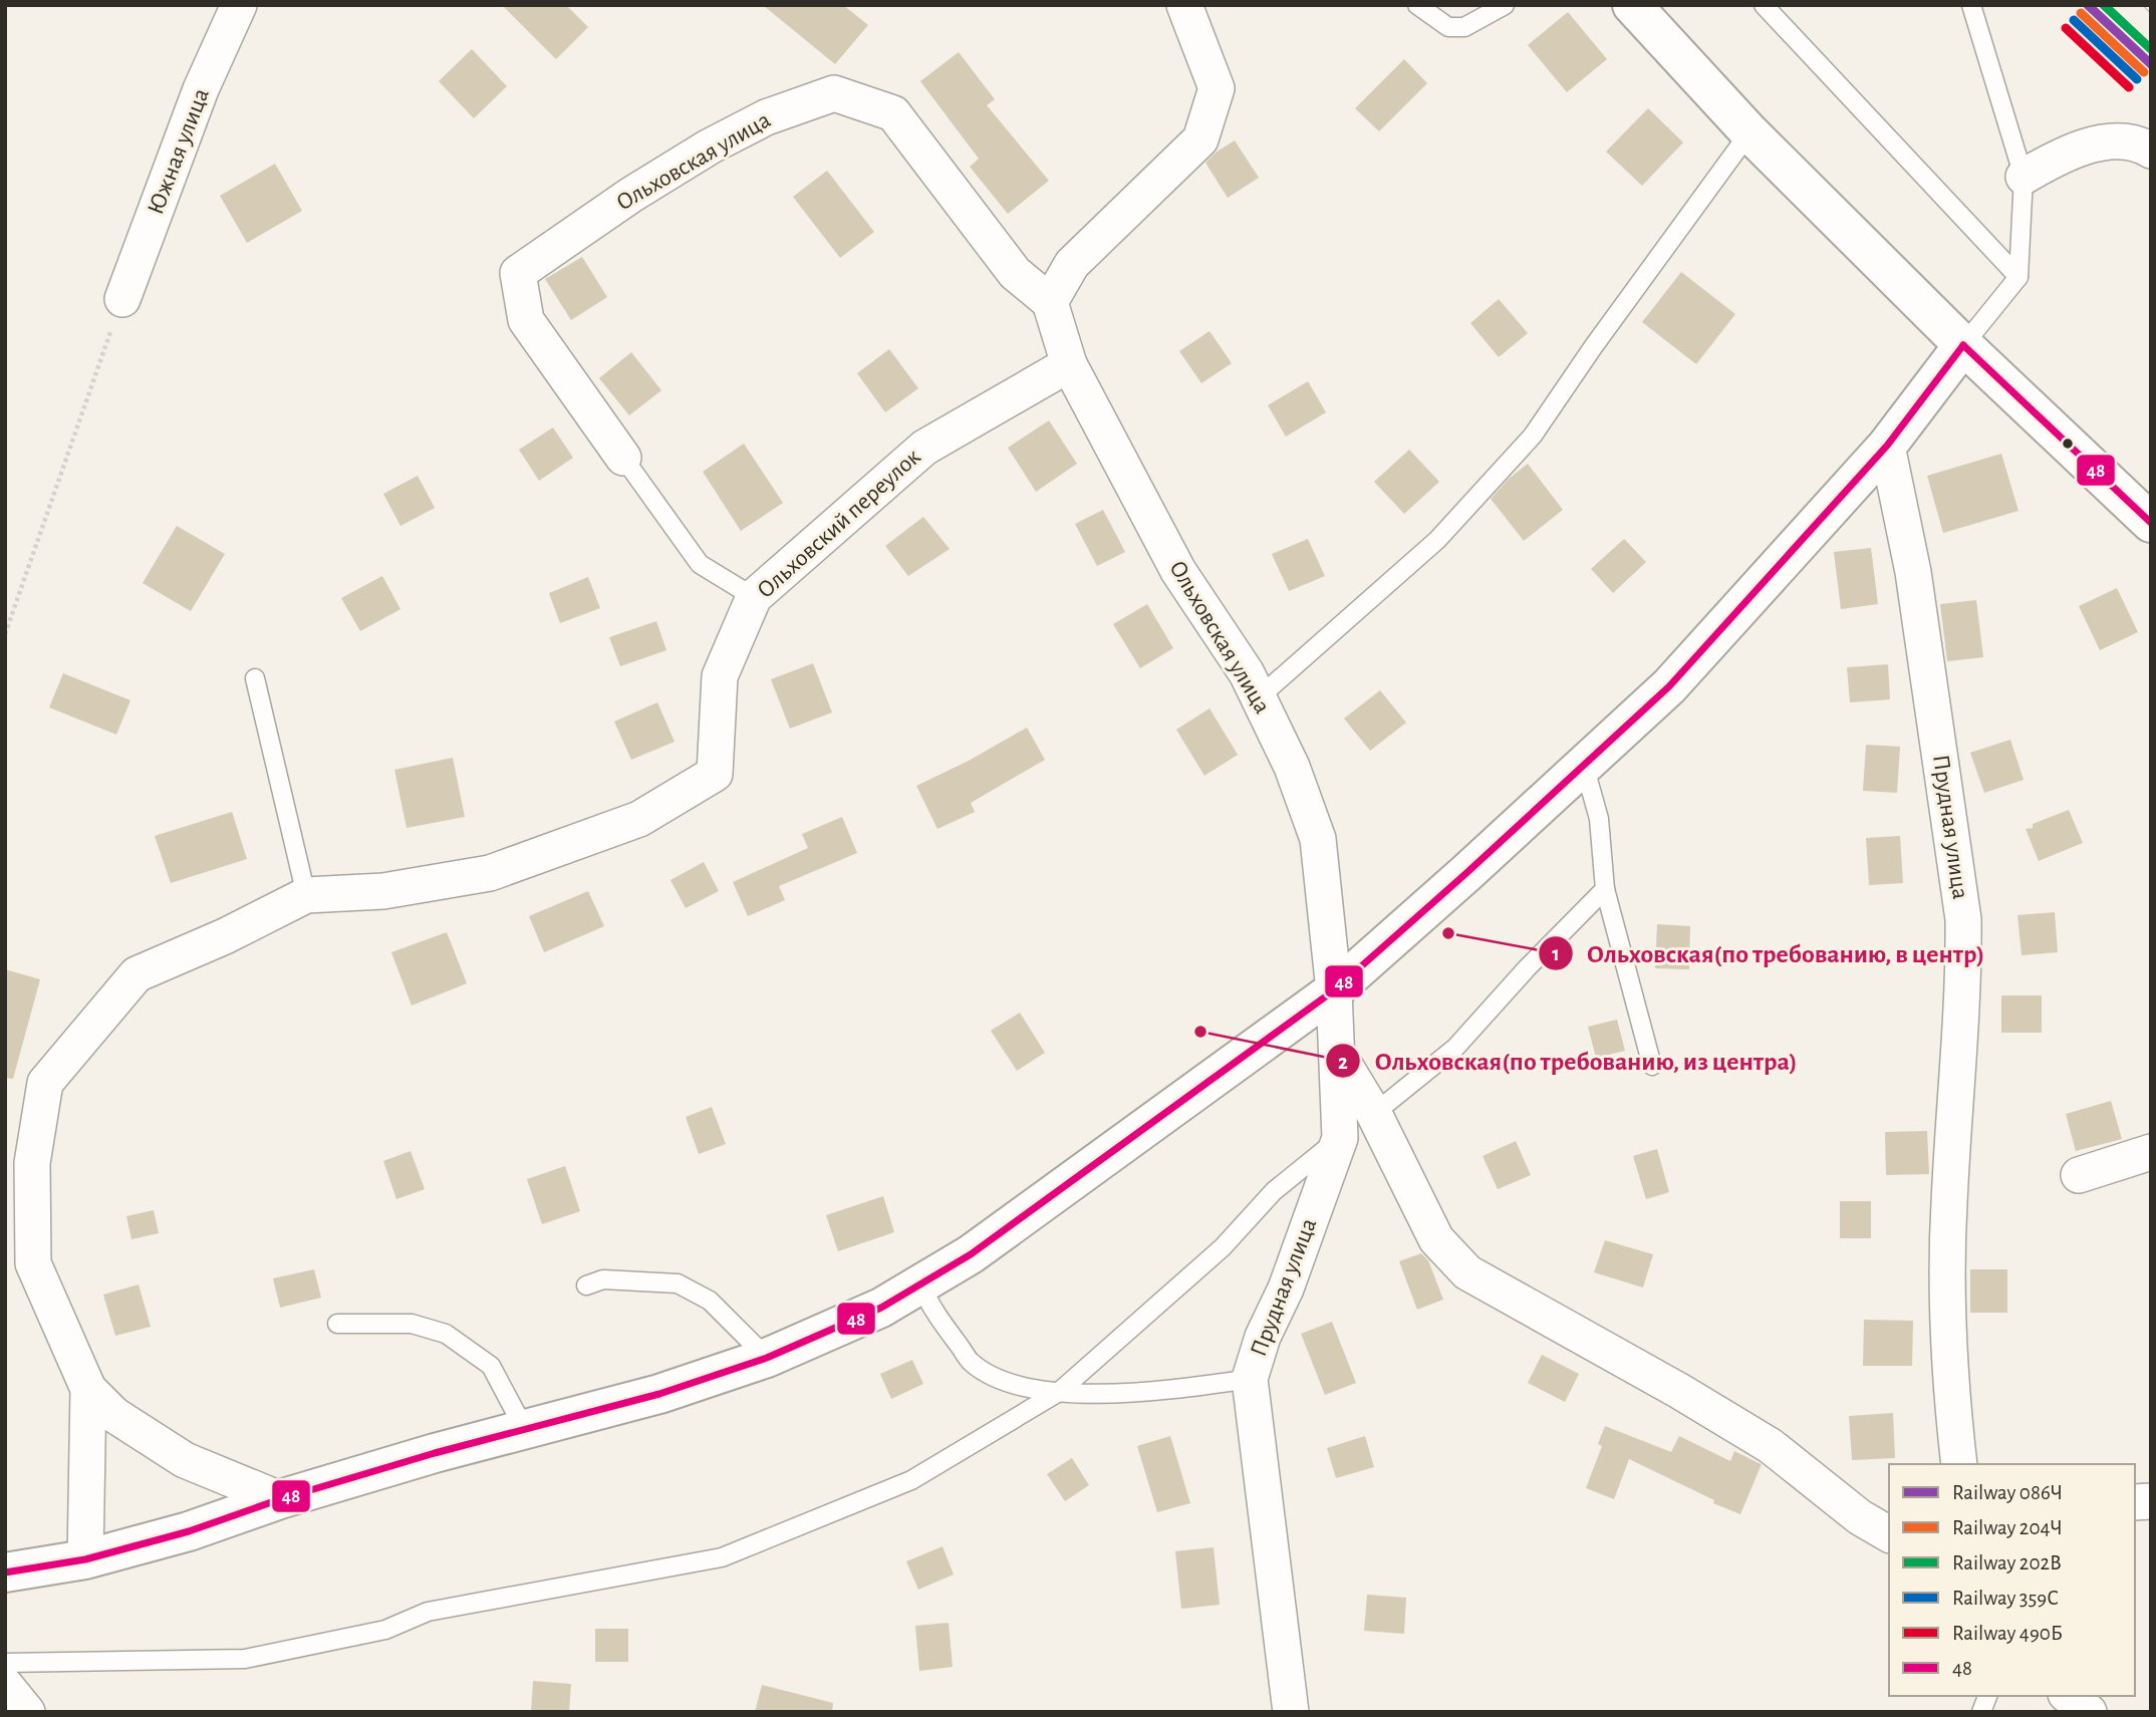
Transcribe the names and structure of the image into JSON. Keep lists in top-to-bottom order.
{
  "streets": {
    "street": [
      "Южная улица",
      "Ольховская улица",
      "Ольховский переулок",
      "Прудная улица"
    ]
  },
  "crossings": [
    ["Ольховская улица", "Ольховский переулок"],
    ["Ольховская улица", "Прудная улица"]
  ],
  "places": ["Ольховская(по требованию, в центр)", "Ольховская(по требованию, из центра)"],
  "lines": [
    "rail line 086Ч",
    "rail line 202В",
    "rail line 204Ч",
    "rail line 359С",
    "rail line 490Б",
    "transit line 48"
  ],
  "legend": [
    "Railway 086Ч",
    "Railway 204Ч",
    "Railway 202В",
    "Railway 359С",
    "Railway 490Б",
    "48"
  ]
}
